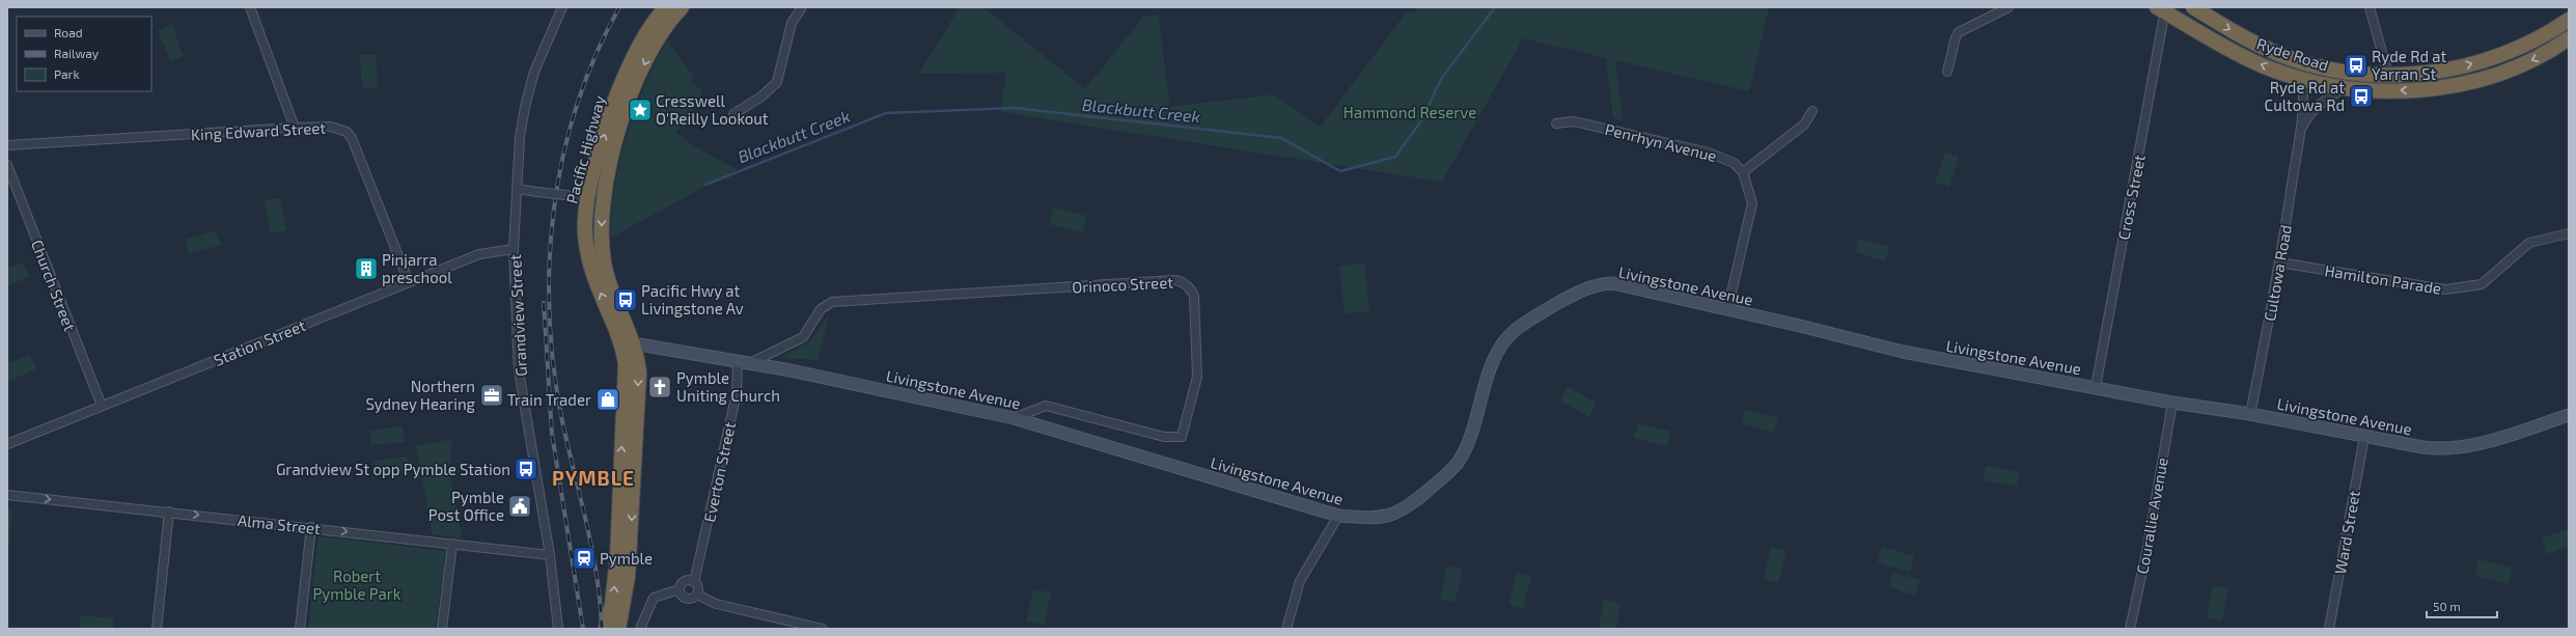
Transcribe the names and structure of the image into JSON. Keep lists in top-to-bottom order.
{
  "streets": {
    "highway": ["Ryde Road", "Pacific Highway"],
    "street": [
      "King Edward Street",
      "Penrhyn Avenue",
      "Cross Street",
      "Cultowa Road",
      "Hamilton Parade",
      "Orinoco Street",
      "Church Street",
      "Livingstone Avenue",
      "Grandview Street",
      "Station Street",
      "Everton Street",
      "Courallie Avenue",
      "Alma Street",
      "Ward Street"
    ]
  },
  "crossings": [
    ["Ryde Road", "Cross Street"],
    ["Ryde Road", "Cultowa Road"],
    ["King Edward Street", "Station Street"],
    ["Pacific Highway", "Livingstone Avenue"],
    ["Cross Street", "Livingstone Avenue"],
    ["Cultowa Road", "Hamilton Parade"],
    ["Cultowa Road", "Livingstone Avenue"],
    ["Orinoco Street", "Livingstone Avenue"],
    ["Church Street", "Station Street"],
    ["Livingstone Avenue", "Everton Street"],
    ["Livingstone Avenue", "Courallie Avenue"],
    ["Livingstone Avenue", "Ward Street"],
    ["Grandview Street", "Station Street"],
    ["Grandview Street", "Alma Street"]
  ],
  "one_way": ["Alma Street"],
  "districts": ["PYMBLE"],
  "water": ["Blackbutt Creek"],
  "parks": ["Hammond Reserve", "Robert Pymble Park"],
  "places": {
    "bus stop": [
      "Ryde Rd at Yarran St",
      "Ryde Rd at Cultowa Rd",
      "Pacific Hwy at Livingstone Av",
      "Grandview St opp Pymble Station"
    ],
    "place": ["Cresswell O'Reilly Lookout"],
    "building": ["Pinjarra preschool"],
    "church": ["Pymble Uniting Church"],
    "office": ["Northern Sydney Hearing"],
    "shop": ["Train Trader"],
    "public building": ["Pymble Post Office"],
    "station": ["Pymble"]
  },
  "legend": ["Road", "Railway", "Park"],
  "scale_bar": "50 m"
}
